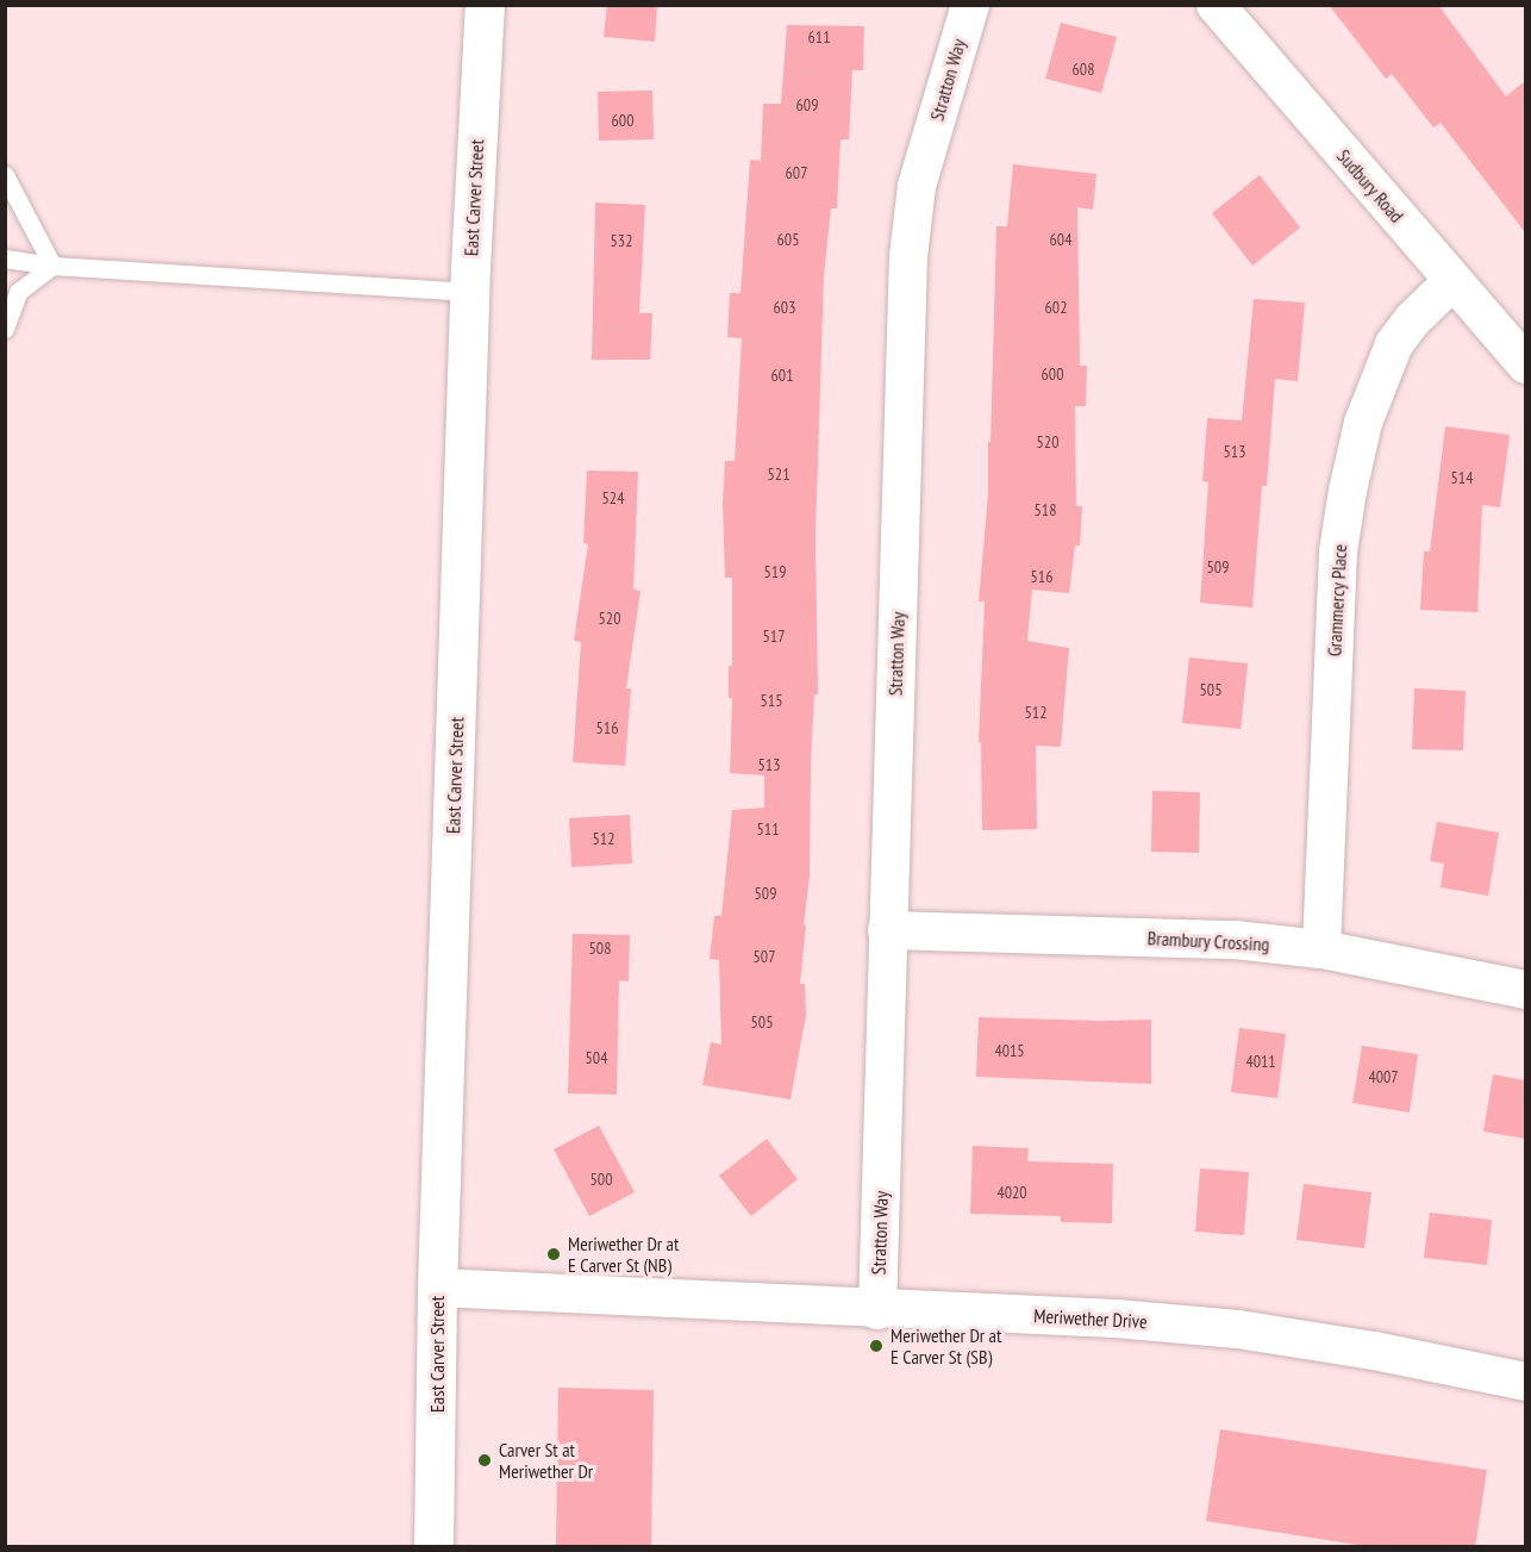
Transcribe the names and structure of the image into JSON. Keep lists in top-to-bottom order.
{
  "streets": {
    "street": [
      "Stratton Way",
      "Sudbury Road",
      "East Carver Street",
      "Grammercy Place",
      "Brambury Crossing",
      "Meriwether Drive"
    ]
  },
  "crossings": [
    ["Stratton Way", "Brambury Crossing"],
    ["Stratton Way", "Meriwether Drive"],
    ["Sudbury Road", "Grammercy Place"],
    ["East Carver Street", "Meriwether Drive"],
    ["Grammercy Place", "Brambury Crossing"]
  ],
  "places": ["Meriwether Dr at E Carver St (NB)", "Meriwether Dr at E Carver St (SB)", "Carver St at Meriwether Dr"],
  "house_numbers": [
    "611",
    "608",
    "609",
    "600",
    "607",
    "605",
    "604",
    "532",
    "603",
    "602",
    "600",
    "601",
    "520",
    "513",
    "521",
    "514",
    "524",
    "518",
    "509",
    "519",
    "516",
    "520",
    "517",
    "505",
    "515",
    "512",
    "516",
    "513",
    "511",
    "512",
    "509",
    "508",
    "507",
    "505",
    "4015",
    "504",
    "4011",
    "4007",
    "500",
    "4020"
  ]
}
